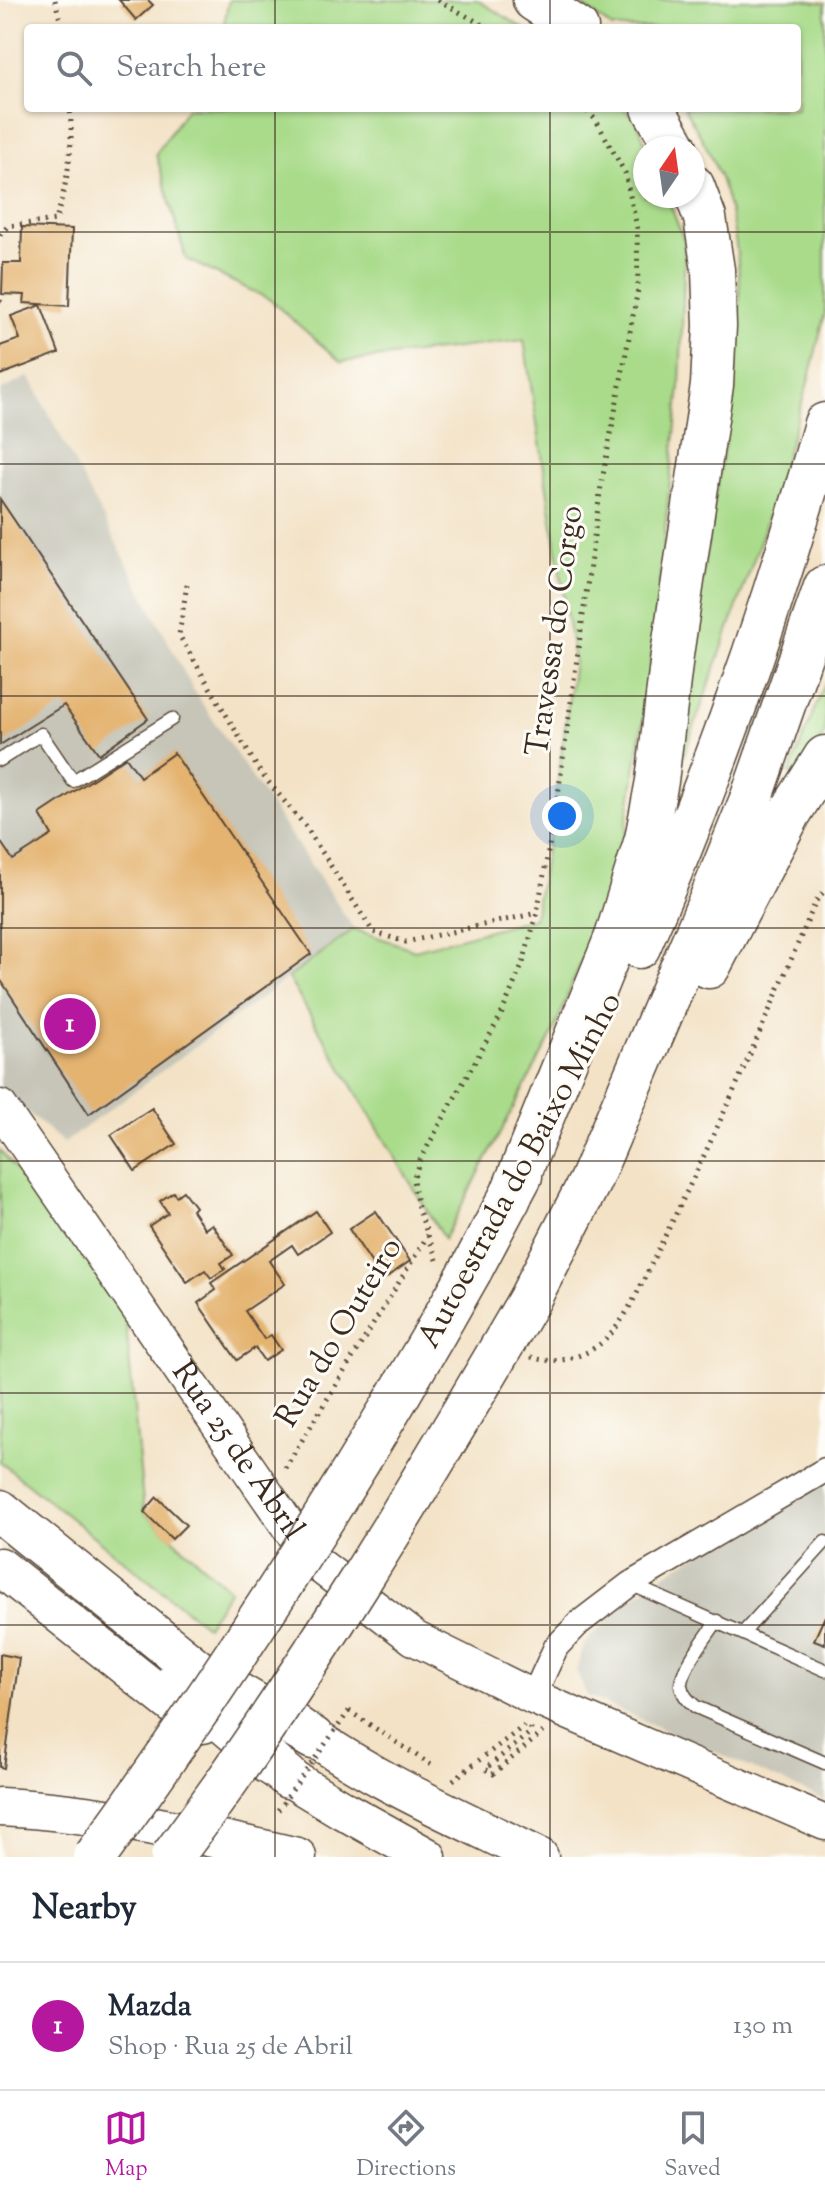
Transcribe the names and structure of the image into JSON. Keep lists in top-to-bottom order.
{
  "streets": {
    "highway": ["Autoestrada do Baixo Minho"],
    "main road": ["Rua 25 de Abril"],
    "path": ["Travessa do Corgo", "Rua do Outeiro"]
  },
  "crossings": [
    ["Travessa do Corgo", "Autoestrada do Baixo Minho"],
    ["Travessa do Corgo", "Rua do Outeiro"],
    ["Rua do Outeiro", "Rua 25 de Abril"]
  ],
  "north": "top",
  "page": {
    "search": "Search here",
    "pins": "1",
    "heading": "Nearby",
    "list": [
      {
        "mark": "1",
        "name": "Mazda",
        "note": "Shop · Rua 25 de Abril",
        "value": "130 m"
      }
    ],
    "nav": ["Map", "Directions", "Saved"]
  }
}
